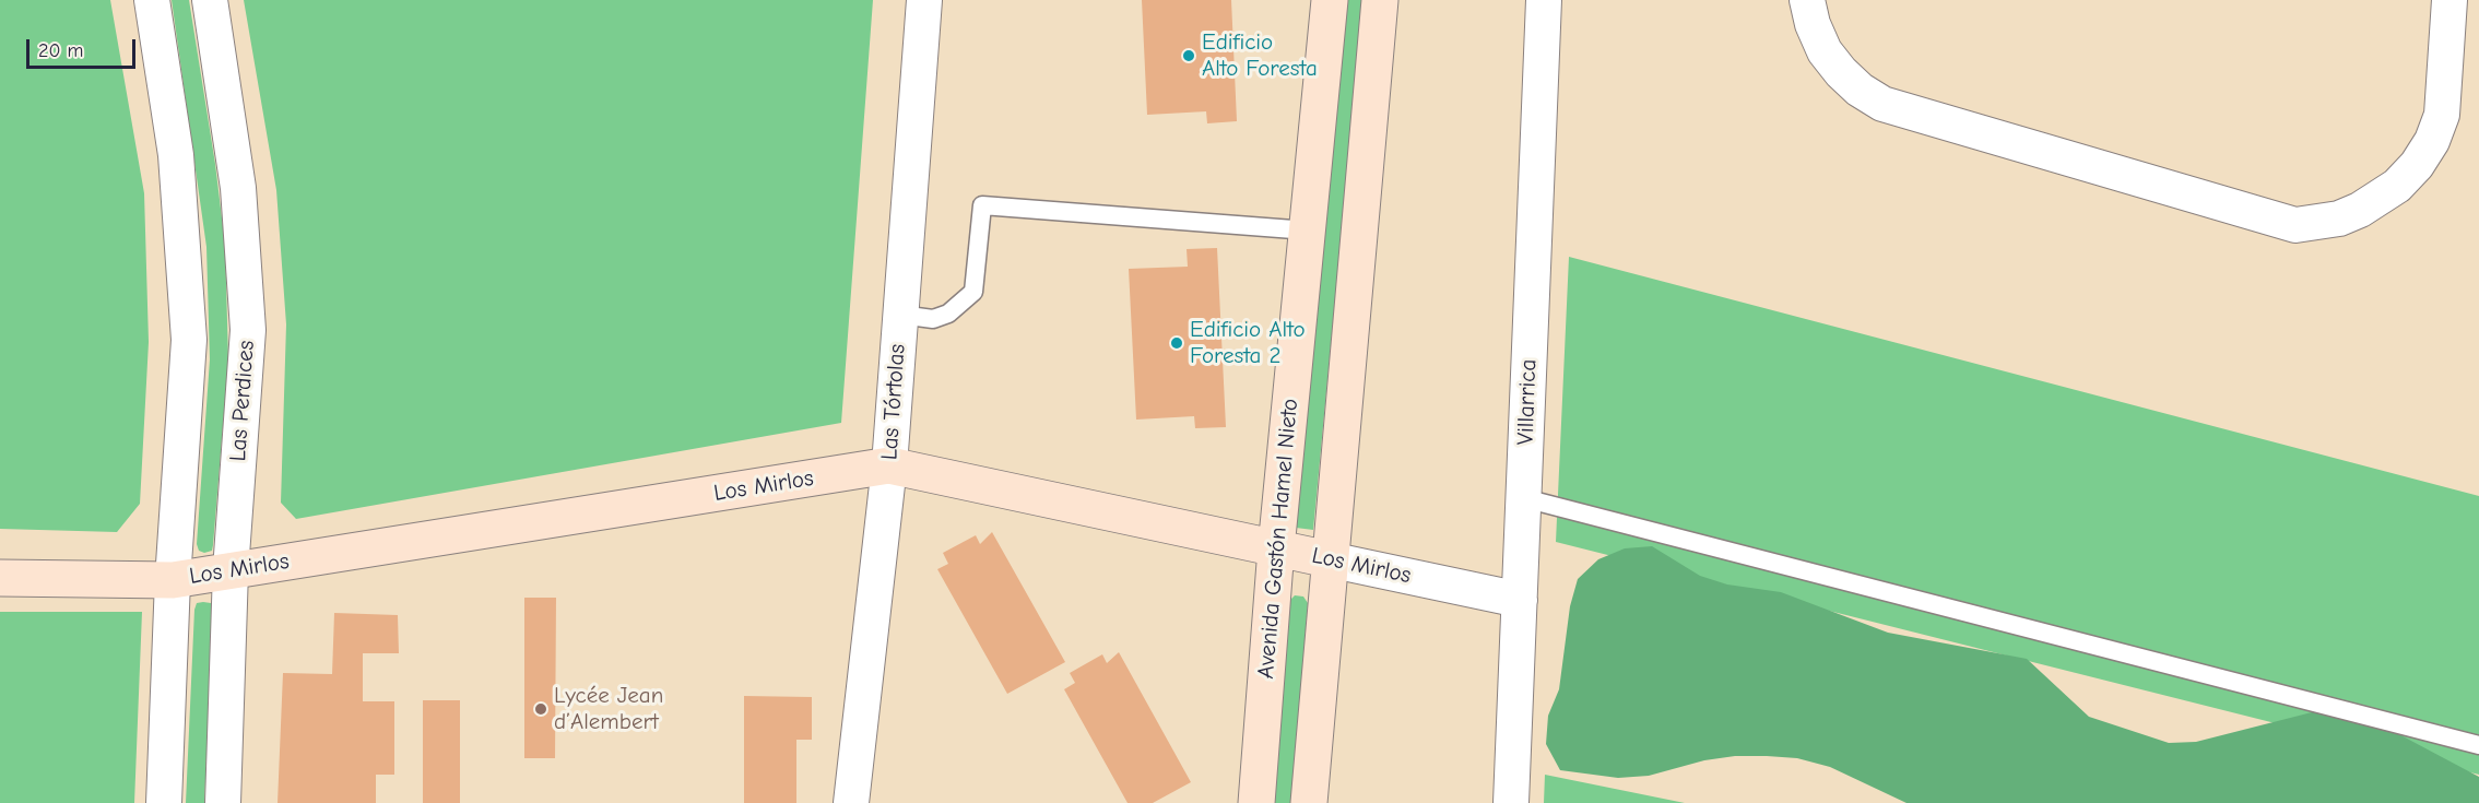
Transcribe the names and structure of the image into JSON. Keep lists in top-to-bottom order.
{
  "streets": {
    "main road": ["Los Mirlos", "Avenida Gastón Hamel Nieto"],
    "street": ["Las Perdices", "Las Tórtolas", "Villarrica"]
  },
  "crossings": [
    ["Las Perdices", "Los Mirlos"],
    ["Las Tórtolas", "Los Mirlos"],
    ["Villarrica", "Los Mirlos"],
    ["Los Mirlos", "Avenida Gastón Hamel Nieto"]
  ],
  "places": ["Edificio Alto Foresta", "Edificio Alto Foresta 2", "Lycée Jean d’Alembert"],
  "scale_bar": "20 m"
}
